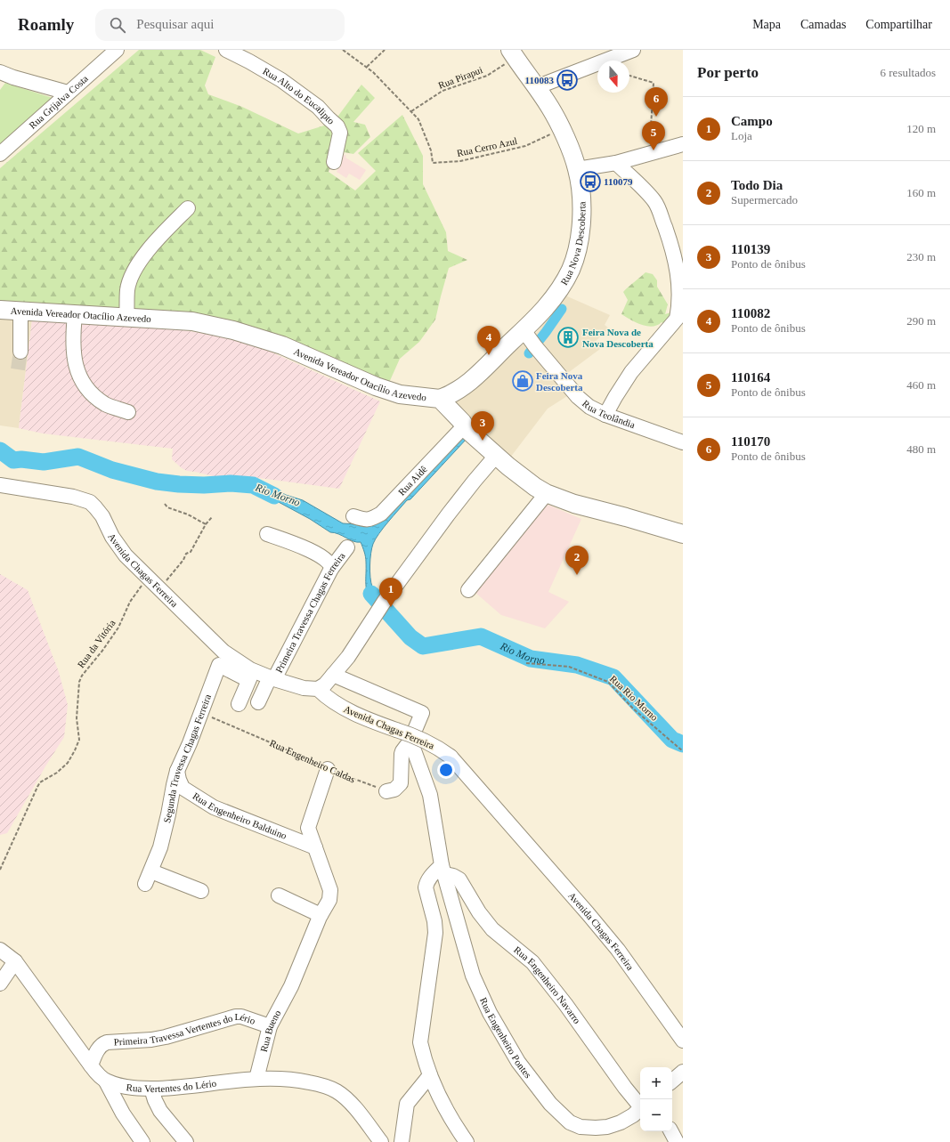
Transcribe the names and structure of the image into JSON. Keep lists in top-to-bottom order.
{
  "streets": {
    "main road": ["Rua Nova Descoberta", "Avenida Vereador Otacílio Azevedo"],
    "street": [
      "Rua Alto do Eucalipto",
      "Rua Grijalva Costa",
      "Rua Teolândia",
      "Rua Aidê",
      "Avenida Chagas Ferreira",
      "Primeira Travessa Chagas Ferreira",
      "Segunda Travessa Chagas Ferreira",
      "Rua Engenheiro Balduino",
      "Rua Engenheiro Navarro",
      "Rua Bueno",
      "Primeira Travessa Vertentes do Lério",
      "Rua Engenheiro Pontes",
      "Rua Vertentes do Lério"
    ],
    "path": [
      "Rua Pirapui",
      "Rua Cerro Azul",
      "Rua da Vitória",
      "Rua Rio Morno",
      "Rua Engenheiro Caldas"
    ]
  },
  "crossings": [
    ["Rua Pirapui", "Rua Cerro Azul"],
    ["Rua Pirapui", "Rua Nova Descoberta"],
    ["Rua Cerro Azul", "Rua Nova Descoberta"],
    ["Rua Nova Descoberta", "Avenida Vereador Otacílio Azevedo"],
    ["Rua Nova Descoberta", "Rua Teolândia"],
    ["Avenida Vereador Otacílio Azevedo", "Rua Aidê"],
    ["Avenida Chagas Ferreira", "Primeira Travessa Chagas Ferreira"],
    ["Avenida Chagas Ferreira", "Rua da Vitória"],
    ["Avenida Chagas Ferreira", "Segunda Travessa Chagas Ferreira"],
    ["Segunda Travessa Chagas Ferreira", "Rua Engenheiro Caldas"],
    ["Segunda Travessa Chagas Ferreira", "Rua Engenheiro Balduino"],
    ["Rua Engenheiro Caldas", "Rua Bueno"],
    ["Rua Engenheiro Balduino", "Rua Bueno"],
    ["Rua Engenheiro Navarro", "Rua Engenheiro Pontes"],
    ["Rua Bueno", "Primeira Travessa Vertentes do Lério"],
    ["Rua Bueno", "Rua Vertentes do Lério"],
    ["Primeira Travessa Vertentes do Lério", "Rua Vertentes do Lério"]
  ],
  "water": ["Rio Morno"],
  "places": {
    "bus stop": ["110083", "110079"],
    "building": ["Feira Nova de Nova Descoberta"],
    "shop": ["Feira Nova Descoberta"]
  },
  "north": "bottom",
  "page": {
    "header": "Roamly",
    "search": "Pesquisar aqui",
    "nav": ["Mapa", "Camadas", "Compartilhar"],
    "heading": ["Por perto", "6 resultados"],
    "pins": [
      "6",
      "5",
      "4",
      "3",
      "2",
      "1"
    ],
    "list": [
      {
        "mark": "1",
        "name": "Campo",
        "note": "Loja",
        "value": "120 m"
      },
      {
        "mark": "2",
        "name": "Todo Dia",
        "note": "Supermercado",
        "value": "160 m"
      },
      {
        "mark": "3",
        "name": "110139",
        "note": "Ponto de ônibus",
        "value": "230 m"
      },
      {
        "mark": "4",
        "name": "110082",
        "note": "Ponto de ônibus",
        "value": "290 m"
      },
      {
        "mark": "5",
        "name": "110164",
        "note": "Ponto de ônibus",
        "value": "460 m"
      },
      {
        "mark": "6",
        "name": "110170",
        "note": "Ponto de ônibus",
        "value": "480 m"
      }
    ],
    "map_buttons": ["+", "−"]
  }
}
